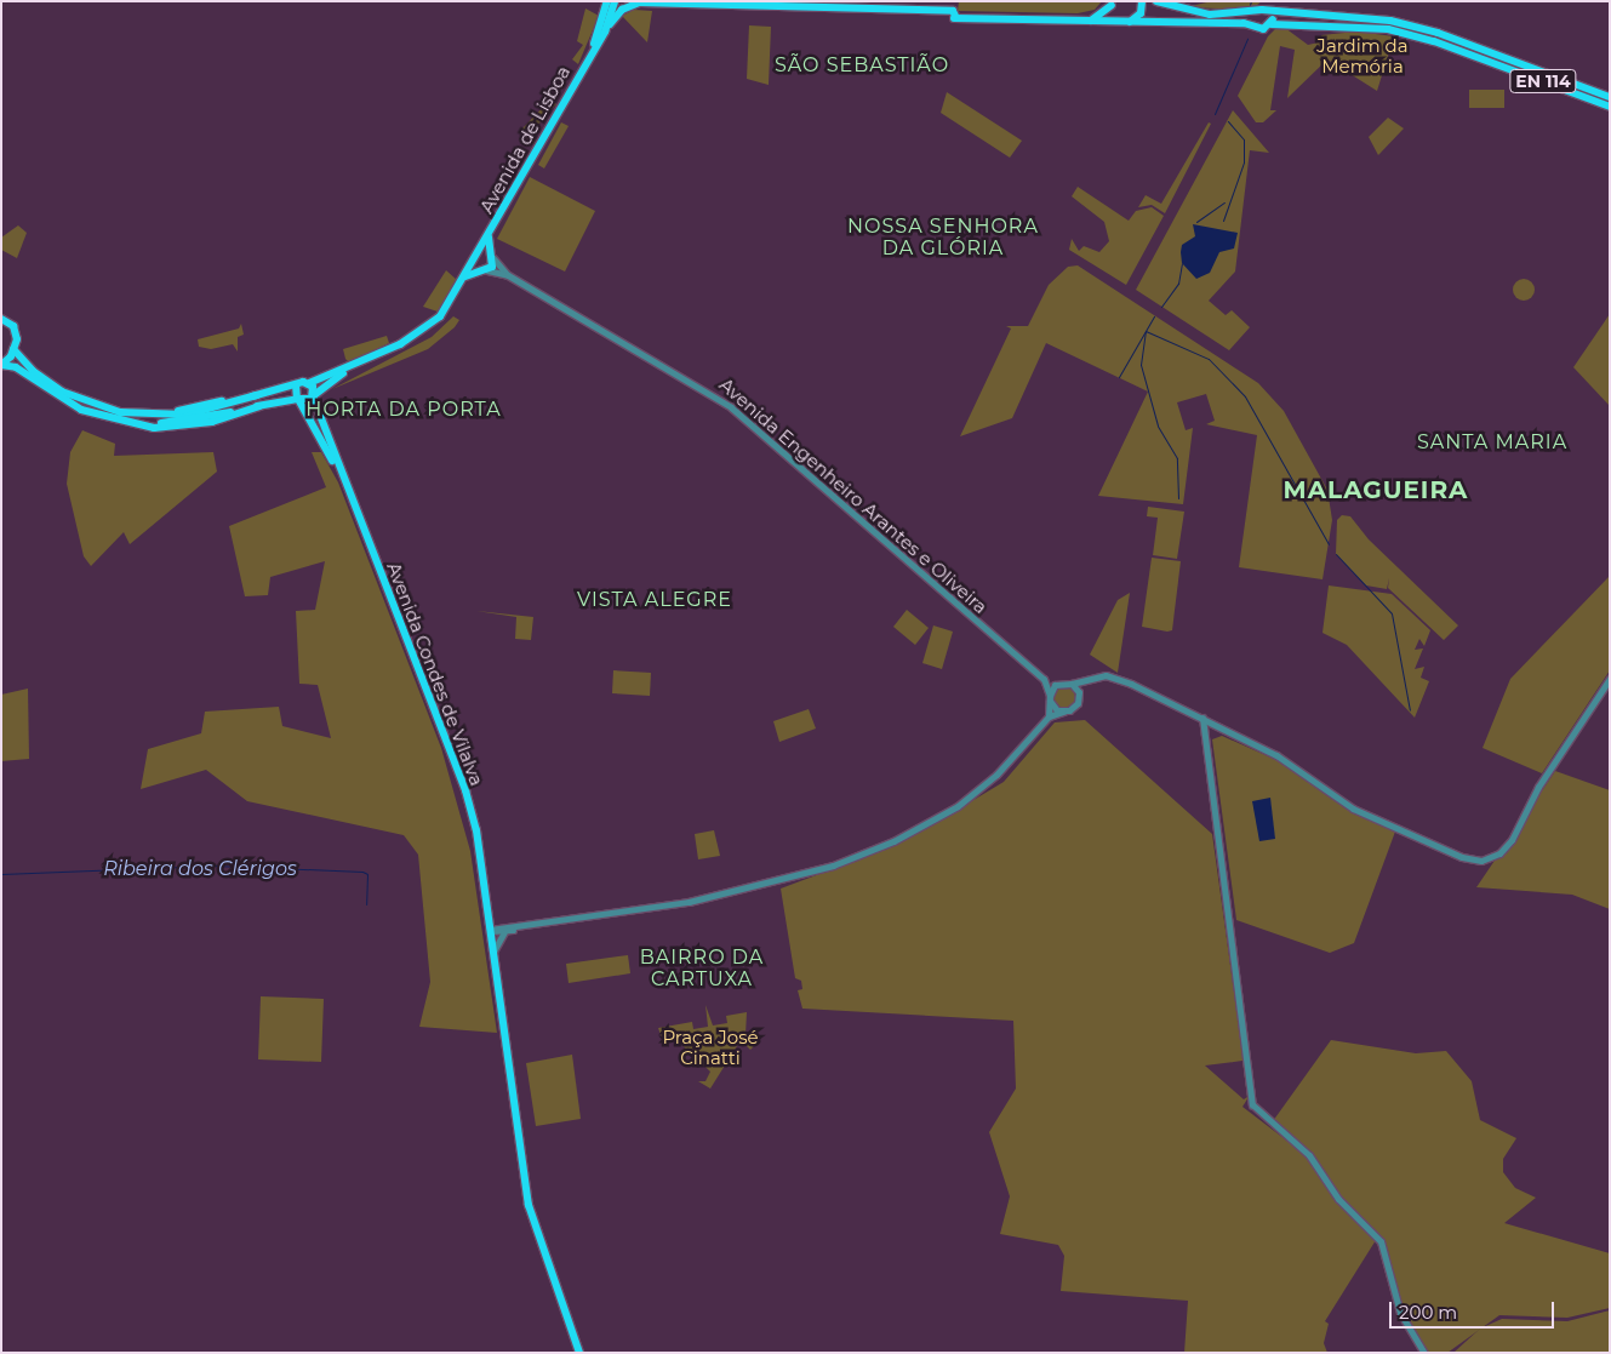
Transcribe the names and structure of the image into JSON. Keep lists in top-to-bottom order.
{
  "streets": {
    "main road": ["EN 114", "Avenida de Lisboa", "Avenida Condes de Vilalva"],
    "street": ["Avenida Engenheiro Arantes e Oliveira"]
  },
  "crossings": [
    ["Avenida de Lisboa", "Avenida Engenheiro Arantes e Oliveira"]
  ],
  "districts": [
    "SÃO SEBASTIÃO",
    "NOSSA SENHORA DA GLÓRIA",
    "HORTA DA PORTA",
    "SANTA MARIA",
    "MALAGUEIRA",
    "VISTA ALEGRE",
    "BAIRRO DA CARTUXA"
  ],
  "water": ["Ribeira dos Clérigos"],
  "parks": ["Jardim da Memória", "Praça José Cinatti"],
  "scale_bar": "200 m"
}
